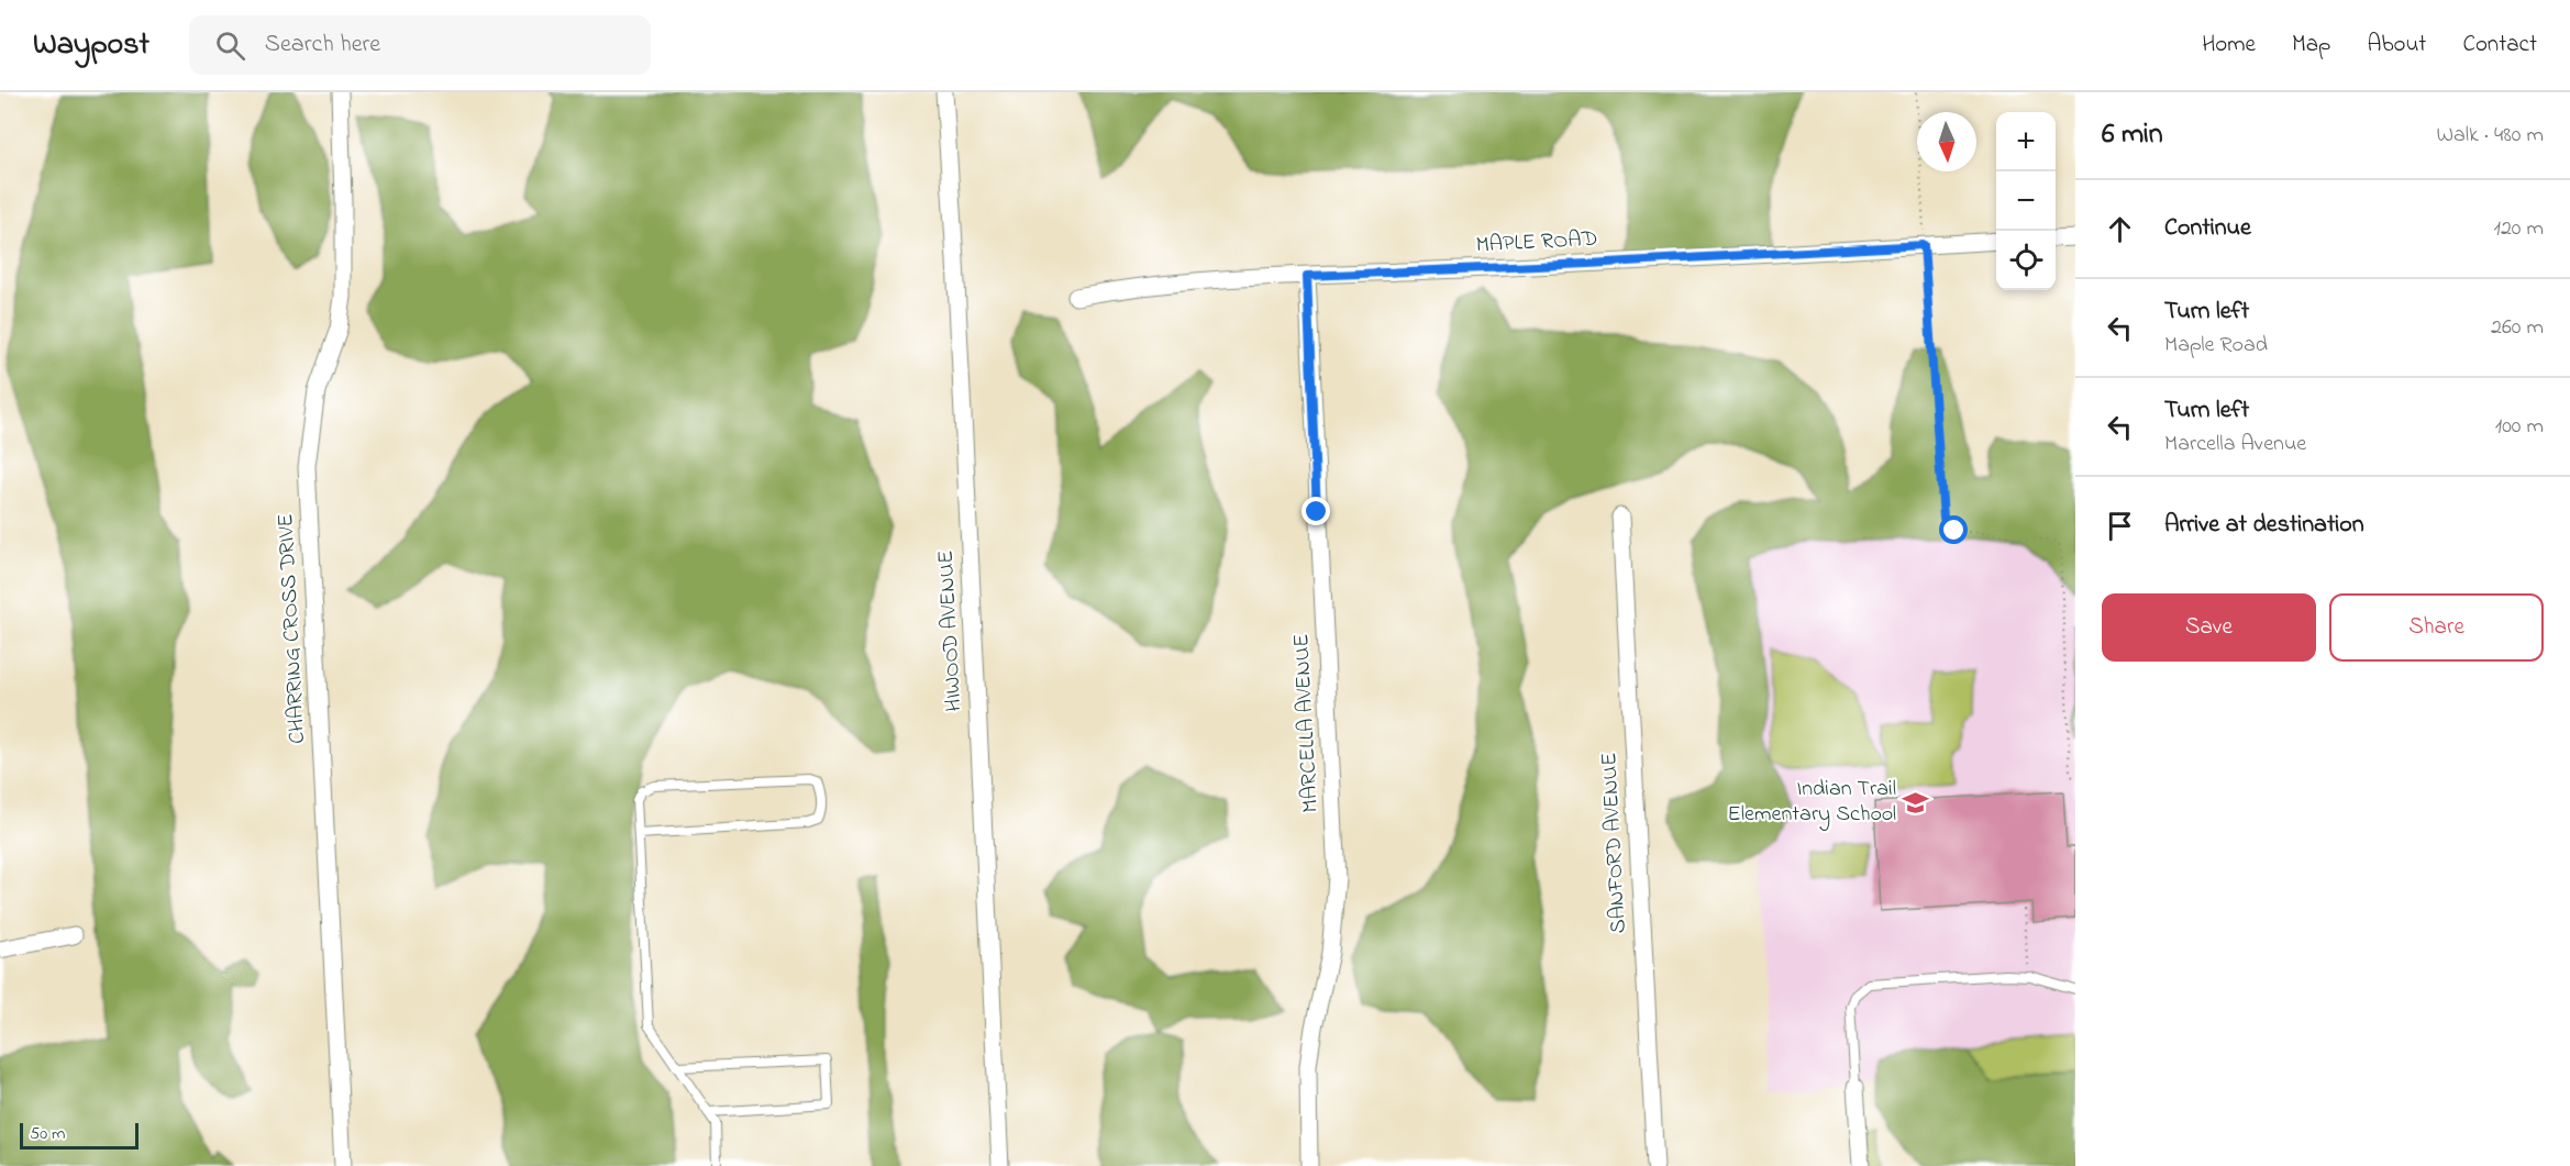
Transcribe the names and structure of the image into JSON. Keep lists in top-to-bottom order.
{
  "streets": {
    "street": [
      "MAPLE ROAD",
      "CHARRING CROSS DRIVE",
      "HIWOOD AVENUE",
      "MARCELLA AVENUE",
      "SANFORD AVENUE"
    ]
  },
  "crossings": [
    ["MAPLE ROAD", "MARCELLA AVENUE"]
  ],
  "places": {
    "school or university": ["Indian Trail Elementary School"]
  },
  "scale_bar": "50 m",
  "north": "bottom",
  "page": {
    "header": "Waypost",
    "search": "Search here",
    "nav": [
      "Home",
      "Map",
      "About",
      "Contact"
    ],
    "heading": ["6 min", "Walk · 480 m"],
    "map_buttons": ["+", "−"],
    "list": [
      ["Continue", "120 m"],
      ["Turn left", "Maple Road", "260 m"],
      ["Turn left", "Marcella Avenue", "100 m"],
      "Arrive at destination"
    ],
    "buttons": ["Save", "Share"],
    "scale": "50 m"
  }
}
